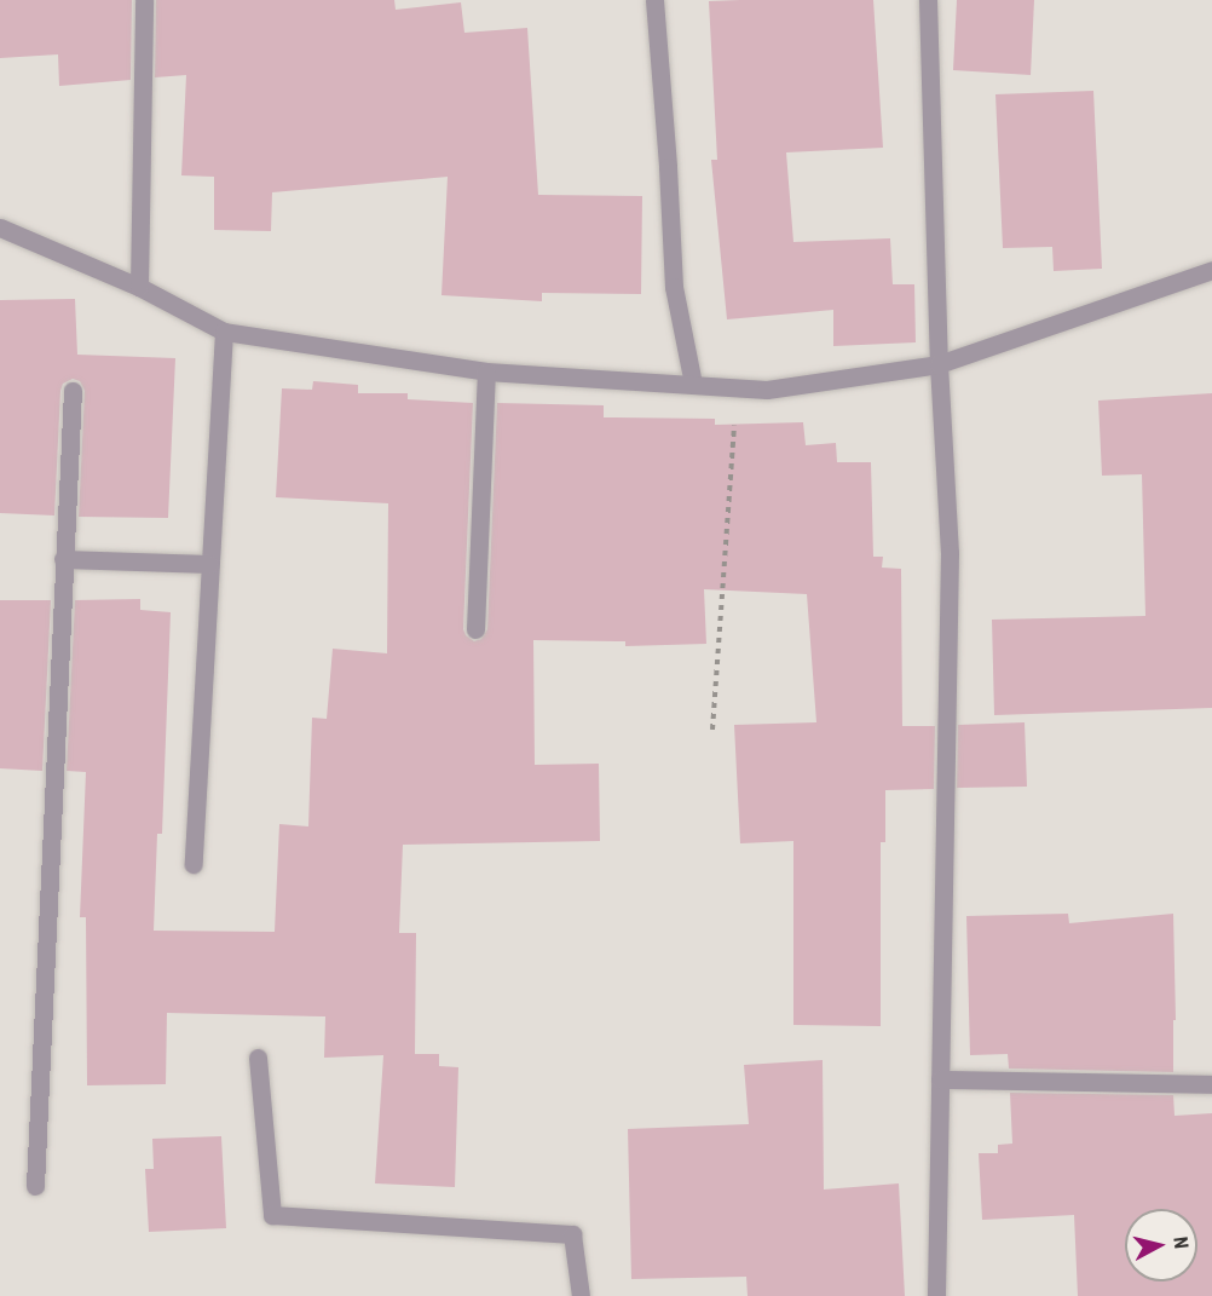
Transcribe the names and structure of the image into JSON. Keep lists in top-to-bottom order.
{
  "north": "right"
}
